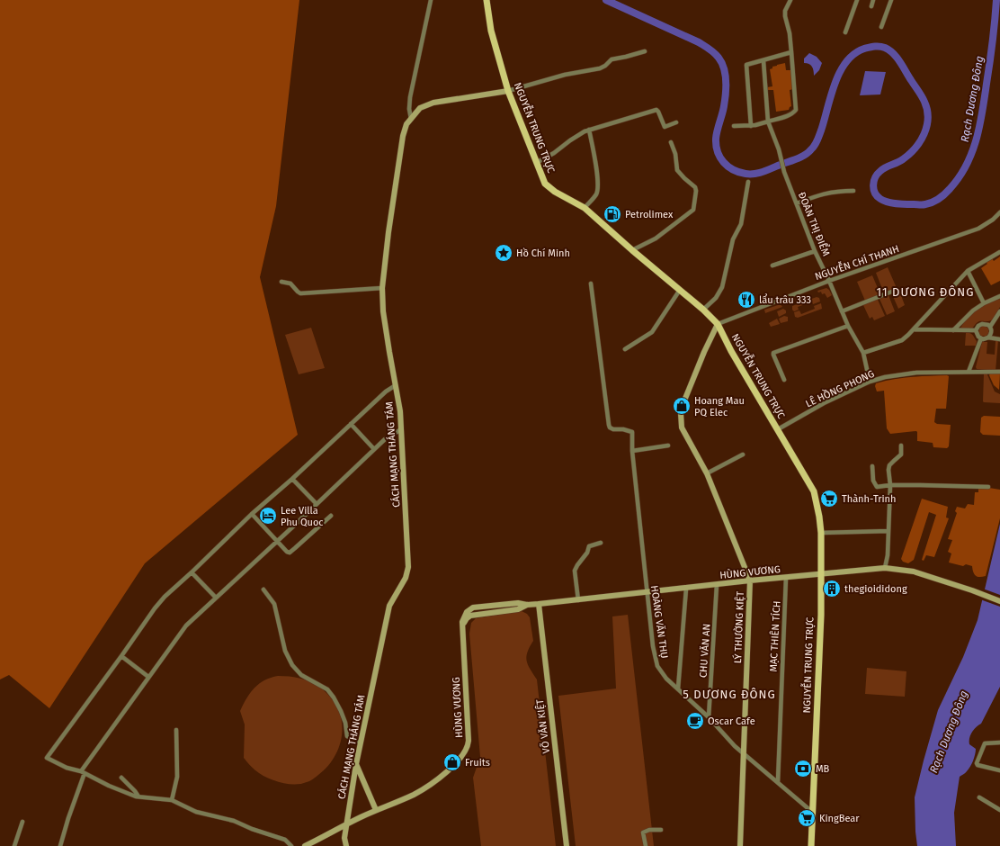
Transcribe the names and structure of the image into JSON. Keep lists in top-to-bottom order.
{
  "streets": {
    "main road": ["NGUYỄN TRUNG TRỰC"],
    "street": [
      "ĐOÀN THỊ ĐIỂM",
      "NGUYỄN CHÍ THANH",
      "LÊ HỒNG PHONG",
      "CÁCH MẠNG THÁNG TÁM",
      "HÙNG VƯƠNG",
      "HOÀNG VĂN THỤ",
      "LÝ THƯỜNG KIỆT",
      "MẠC THIÊN TÍCH",
      "CHU VĂN AN",
      "VÕ VĂN KIỆT"
    ]
  },
  "crossings": [
    ["NGUYỄN TRUNG TRỰC", "NGUYỄN CHÍ THANH"],
    ["NGUYỄN TRUNG TRỰC", "LÊ HỒNG PHONG"],
    ["NGUYỄN TRUNG TRỰC", "CÁCH MẠNG THÁNG TÁM"],
    ["NGUYỄN TRUNG TRỰC", "HÙNG VƯƠNG"],
    ["NGUYỄN TRUNG TRỰC", "HOÀNG VĂN THỤ"],
    ["NGUYỄN TRUNG TRỰC", "LÝ THƯỜNG KIỆT"],
    ["ĐOÀN THỊ ĐIỂM", "NGUYỄN CHÍ THANH"],
    ["ĐOÀN THỊ ĐIỂM", "LÊ HỒNG PHONG"],
    ["NGUYỄN CHÍ THANH", "LÝ THƯỜNG KIỆT"],
    ["CÁCH MẠNG THÁNG TÁM", "HÙNG VƯƠNG"],
    ["HÙNG VƯƠNG", "HOÀNG VĂN THỤ"],
    ["HÙNG VƯƠNG", "LÝ THƯỜNG KIỆT"],
    ["HÙNG VƯƠNG", "MẠC THIÊN TÍCH"],
    ["HÙNG VƯƠNG", "CHU VĂN AN"],
    ["HÙNG VƯƠNG", "VÕ VĂN KIỆT"],
    ["HOÀNG VĂN THỤ", "LÝ THƯỜNG KIỆT"],
    ["HOÀNG VĂN THỤ", "MẠC THIÊN TÍCH"],
    ["HOÀNG VĂN THỤ", "CHU VĂN AN"]
  ],
  "districts": ["11 DƯƠNG ĐÔNG", "5 DƯƠNG ĐÔNG"],
  "water": ["Rạch Dương Đông"],
  "places": {
    "fuel station": ["Petrolimex"],
    "place": ["Hồ Chí Minh"],
    "restaurant": ["lẩu trâu 333"],
    "shop": ["Hoang Mau PQ Elec", "Fruits"],
    "supermarket": ["Thành-Trinh", "KingBear"],
    "hotel": ["Lee Villa Phu Quoc"],
    "building": ["thegioididong"],
    "cafe": ["Oscar Cafe"],
    "bank": ["MB"]
  }
}
